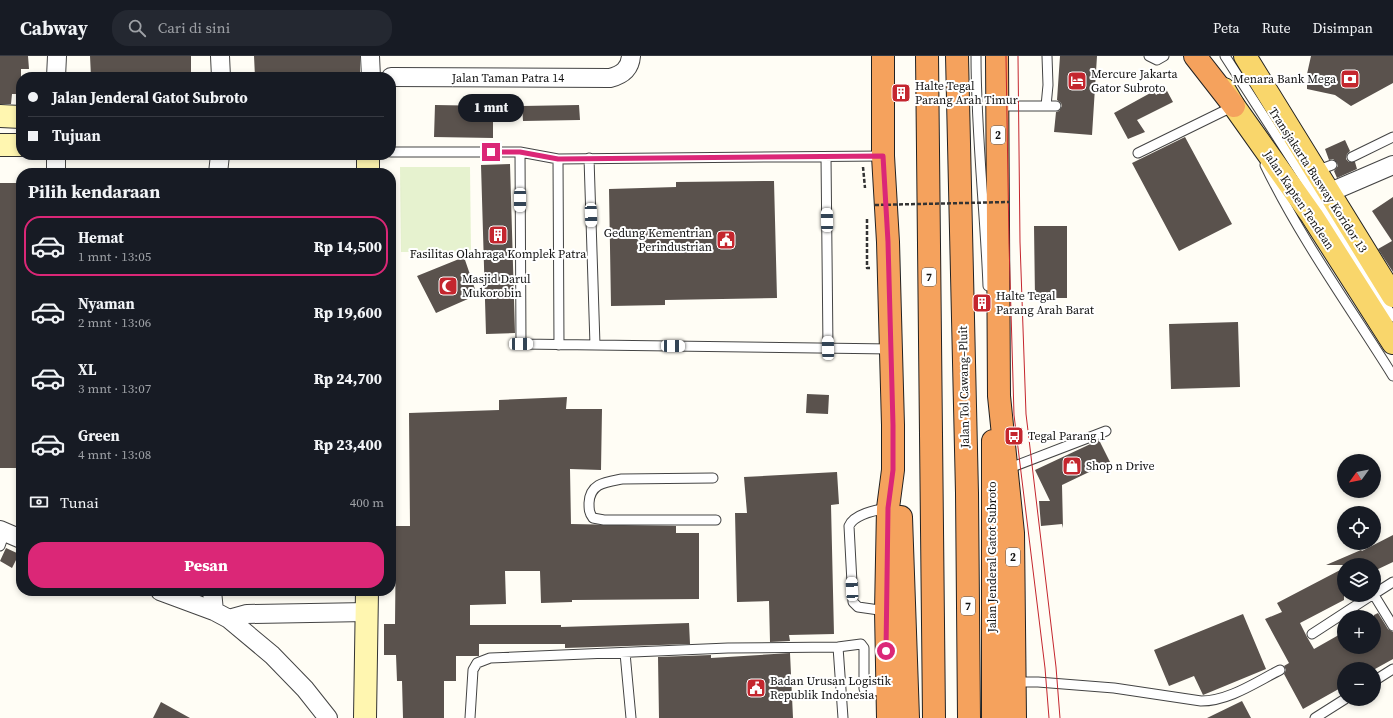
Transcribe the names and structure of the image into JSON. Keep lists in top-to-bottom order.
{
  "streets": {
    "highway": [
      "2",
      "7",
      "Jalan Tol Cawang–Pluit",
      "Jalan Jenderal Gatot Subroto"
    ],
    "main road": ["Jalan Kapten Tendean"],
    "street": ["Jalan Taman Patra 14"],
    "lane": ["Transjakarta Busway Koridor 13"]
  },
  "places": {
    "bank": ["Menara Bank Mega"],
    "hotel": ["Mercure Jakarta Gator Subroto"],
    "building": ["Halte Tegal Parang Arah Timur", "Fasilitas Olahraga Komplek Patra", "Halte Tegal Parang Arah Barat"],
    "public building": ["Gedung Kementrian Perindustrian", "Badan Urusan Logistik Republik Indonesia"],
    "mosque": ["Masjid Darul Mukorobin"],
    "bus stop": ["Tegal Parang 1"],
    "shop": ["Shop n Drive"]
  },
  "north": "bottom left",
  "page": {
    "header": "Cabway",
    "search": "Cari di sini",
    "nav": ["Peta", "Rute", "Disimpan"],
    "banner": ["Jalan Jenderal Gatot Subroto", "Tujuan"],
    "bubble": "1 mnt",
    "heading": "Pilih kendaraan",
    "list": [
      {
        "name": "Hemat",
        "note": "1 mnt · 13:05",
        "value": "Rp 14,500"
      },
      {
        "name": "Nyaman",
        "note": "2 mnt · 13:06",
        "value": "Rp 19,600"
      },
      {
        "name": "XL",
        "note": "3 mnt · 13:07",
        "value": "Rp 24,700"
      },
      {
        "name": "Green",
        "note": "4 mnt · 13:08",
        "value": "Rp 23,400"
      }
    ],
    "map_buttons": ["+", "−"],
    "pay": ["Tunai", "400 m"],
    "buttons": "Pesan"
  }
}
